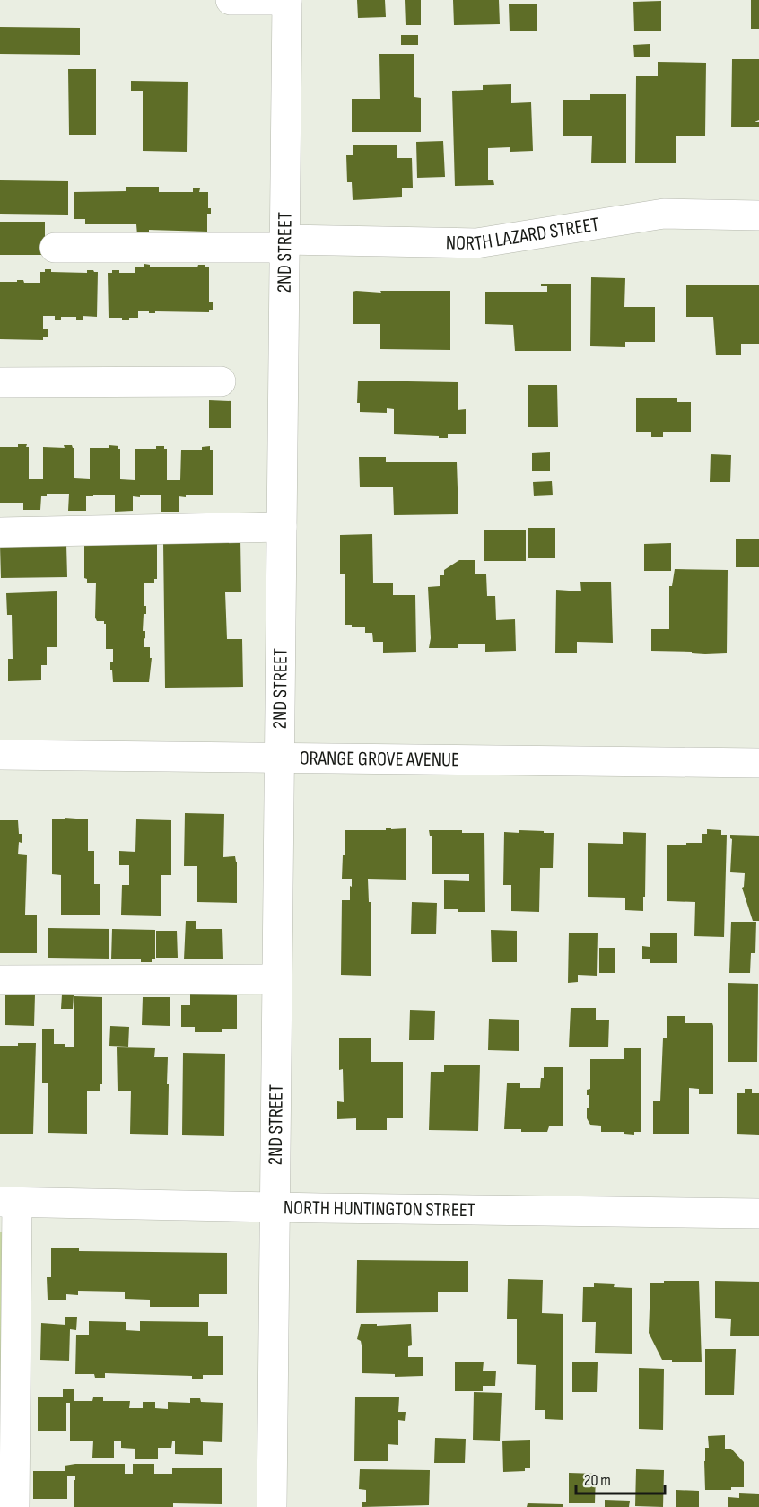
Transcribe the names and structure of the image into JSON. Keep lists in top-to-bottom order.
{
  "streets": {
    "street": [
      "NORTH LAZARD STREET",
      "2ND STREET",
      "ORANGE GROVE AVENUE",
      "NORTH HUNTINGTON STREET"
    ]
  },
  "crossings": [
    ["NORTH LAZARD STREET", "2ND STREET"],
    ["2ND STREET", "ORANGE GROVE AVENUE"],
    ["2ND STREET", "NORTH HUNTINGTON STREET"]
  ],
  "scale_bar": "20 m"
}
